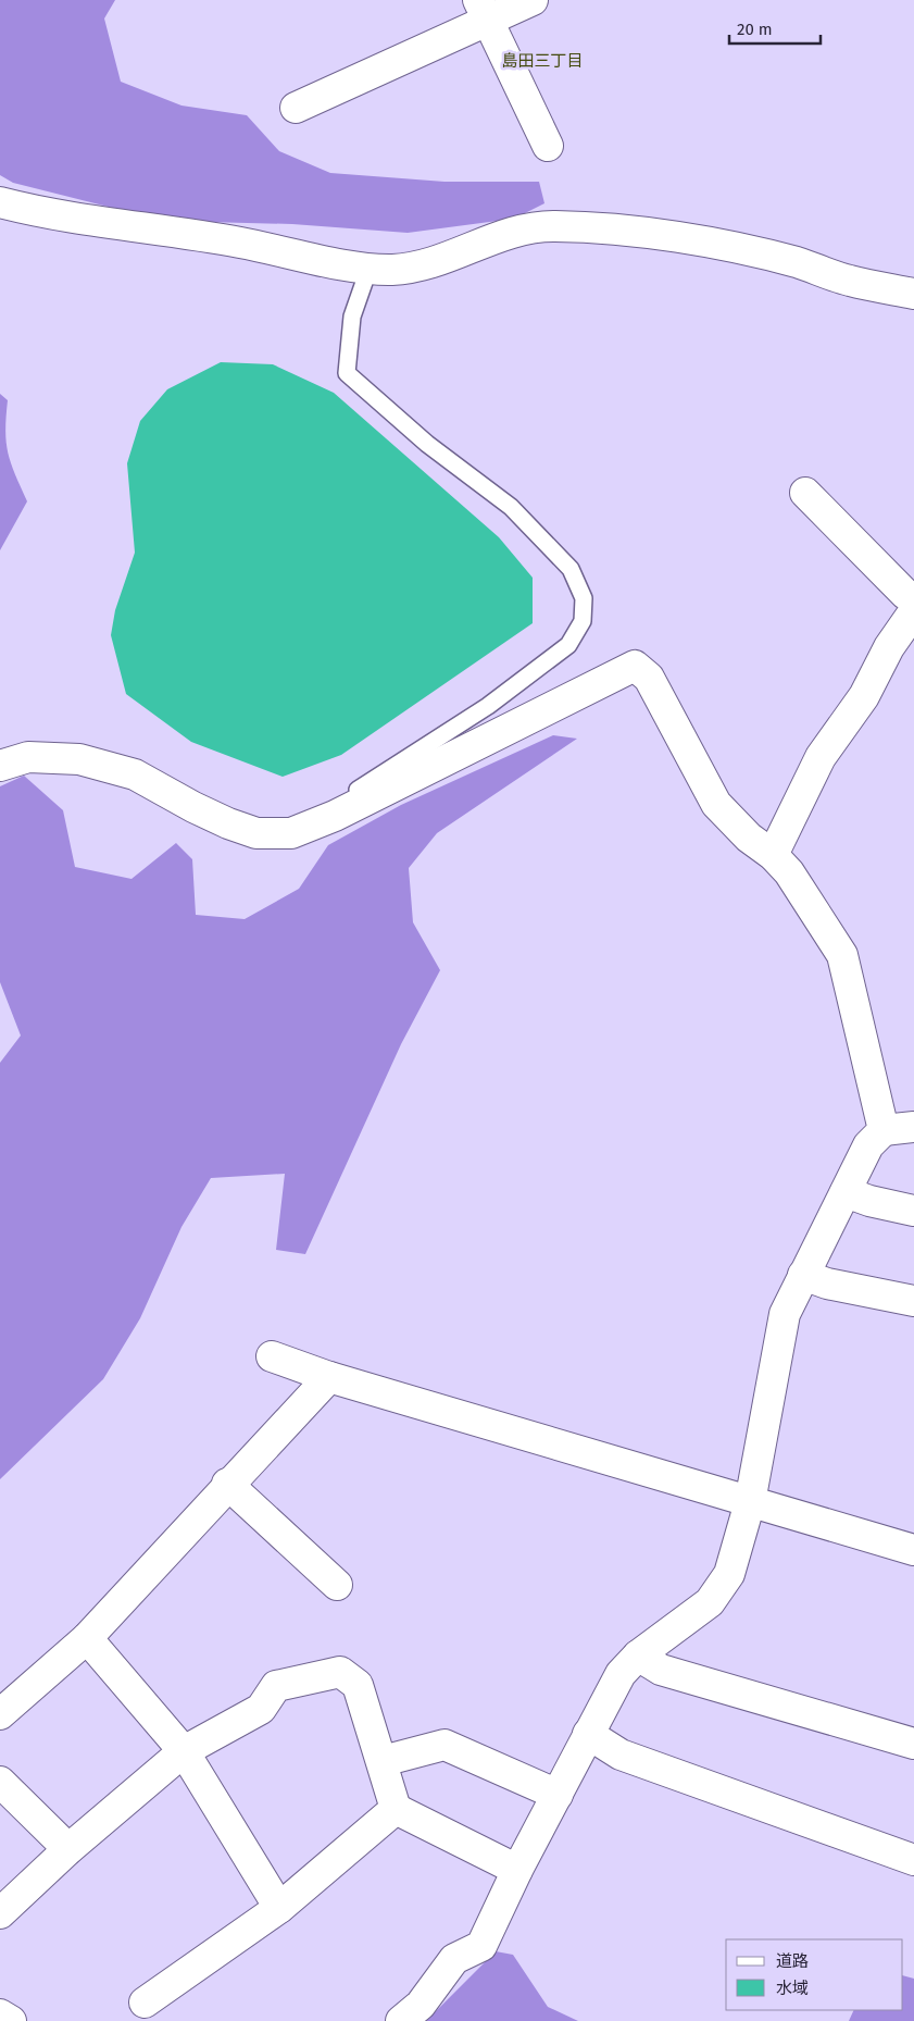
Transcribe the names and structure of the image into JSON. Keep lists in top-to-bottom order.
{
  "districts": ["島田三丁目"],
  "legend": ["道路", "水域"],
  "scale_bar": "20 m"
}
